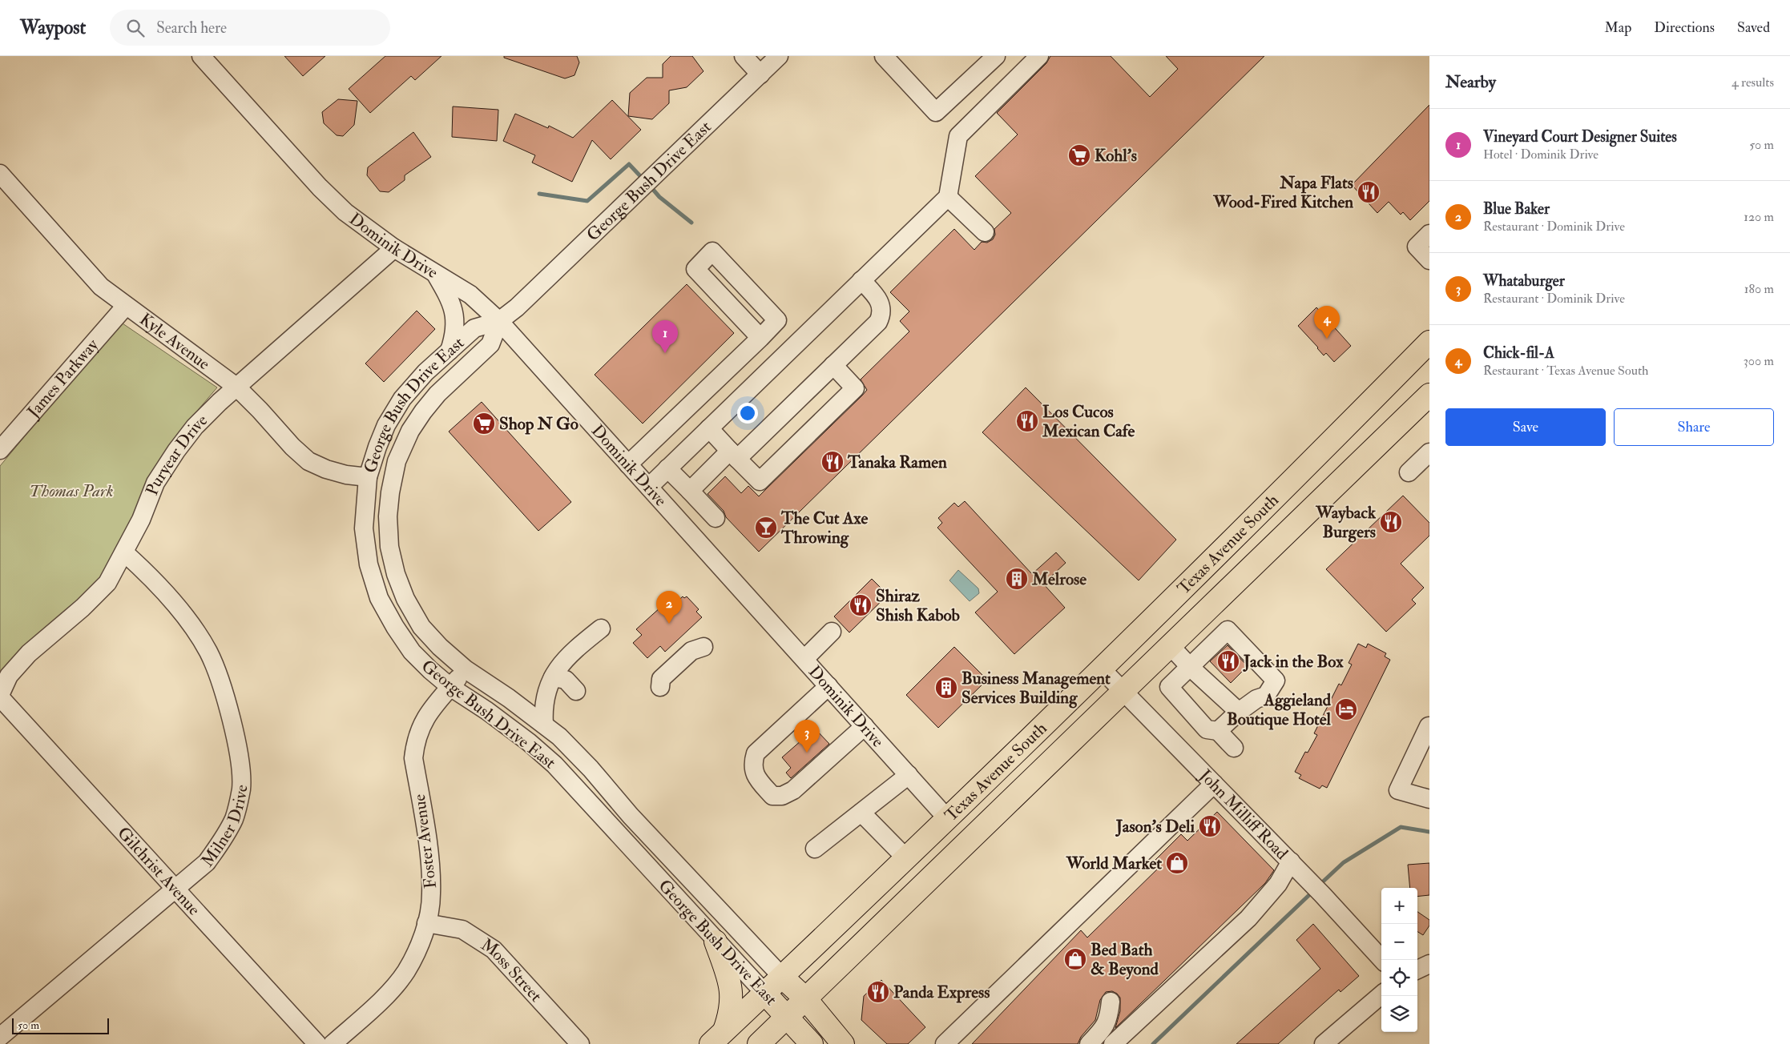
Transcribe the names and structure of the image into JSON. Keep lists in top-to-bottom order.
{
  "streets": {
    "main road": ["George Bush Drive East", "Texas Avenue South"],
    "street": [
      "Dominik Drive",
      "Kyle Avenue",
      "James Parkway",
      "Puryear Drive",
      "John Milliff Road",
      "Milner Drive",
      "Foster Avenue",
      "Gilchrist Avenue",
      "Moss Street"
    ]
  },
  "crossings": [
    ["George Bush Drive East", "Dominik Drive"],
    ["George Bush Drive East", "Kyle Avenue"],
    ["George Bush Drive East", "Texas Avenue South"],
    ["George Bush Drive East", "Foster Avenue"],
    ["Dominik Drive", "Puryear Drive"],
    ["Dominik Drive", "Texas Avenue South"],
    ["Kyle Avenue", "James Parkway"],
    ["Kyle Avenue", "Puryear Drive"],
    ["Puryear Drive", "Milner Drive"],
    ["Puryear Drive", "Gilchrist Avenue"],
    ["Texas Avenue South", "John Milliff Road"],
    ["Milner Drive", "Gilchrist Avenue"],
    ["Foster Avenue", "Moss Street"]
  ],
  "parks": ["Thomas Park"],
  "places": {
    "supermarket": ["Kohl's", "Shop N Go"],
    "restaurant": [
      "Napa Flats Wood-Fired Kitchen",
      "Los Cucos Mexican Cafe",
      "Tanaka Ramen",
      "Wayback Burgers",
      "Shiraz Shish Kabob",
      "Jack in the Box",
      "Jason's Deli",
      "Panda Express"
    ],
    "bar": ["The Cut Axe Throwing"],
    "building": ["Melrose", "Business Management Services Building"],
    "hotel": ["Aggieland Boutique Hotel"],
    "shop": ["World Market", "Bed Bath & Beyond"]
  },
  "scale_bar": "50 m",
  "page": {
    "header": "Waypost",
    "search": "Search here",
    "nav": ["Map", "Directions", "Saved"],
    "heading": ["Nearby", "4 results"],
    "list": [
      {
        "mark": "1",
        "name": "Vineyard Court Designer Suites",
        "note": "Hotel · Dominik Drive",
        "value": "50 m"
      },
      {
        "mark": "2",
        "name": "Blue Baker",
        "note": "Restaurant · Dominik Drive",
        "value": "120 m"
      },
      {
        "mark": "3",
        "name": "Whataburger",
        "note": "Restaurant · Dominik Drive",
        "value": "180 m"
      },
      {
        "mark": "4",
        "name": "Chick-fil-A",
        "note": "Restaurant · Texas Avenue South",
        "value": "300 m"
      }
    ],
    "pins": [
      "4",
      "1",
      "2",
      "3"
    ],
    "buttons": ["Save", "Share"],
    "map_buttons": ["+", "−"],
    "scale": "50 m"
  }
}
